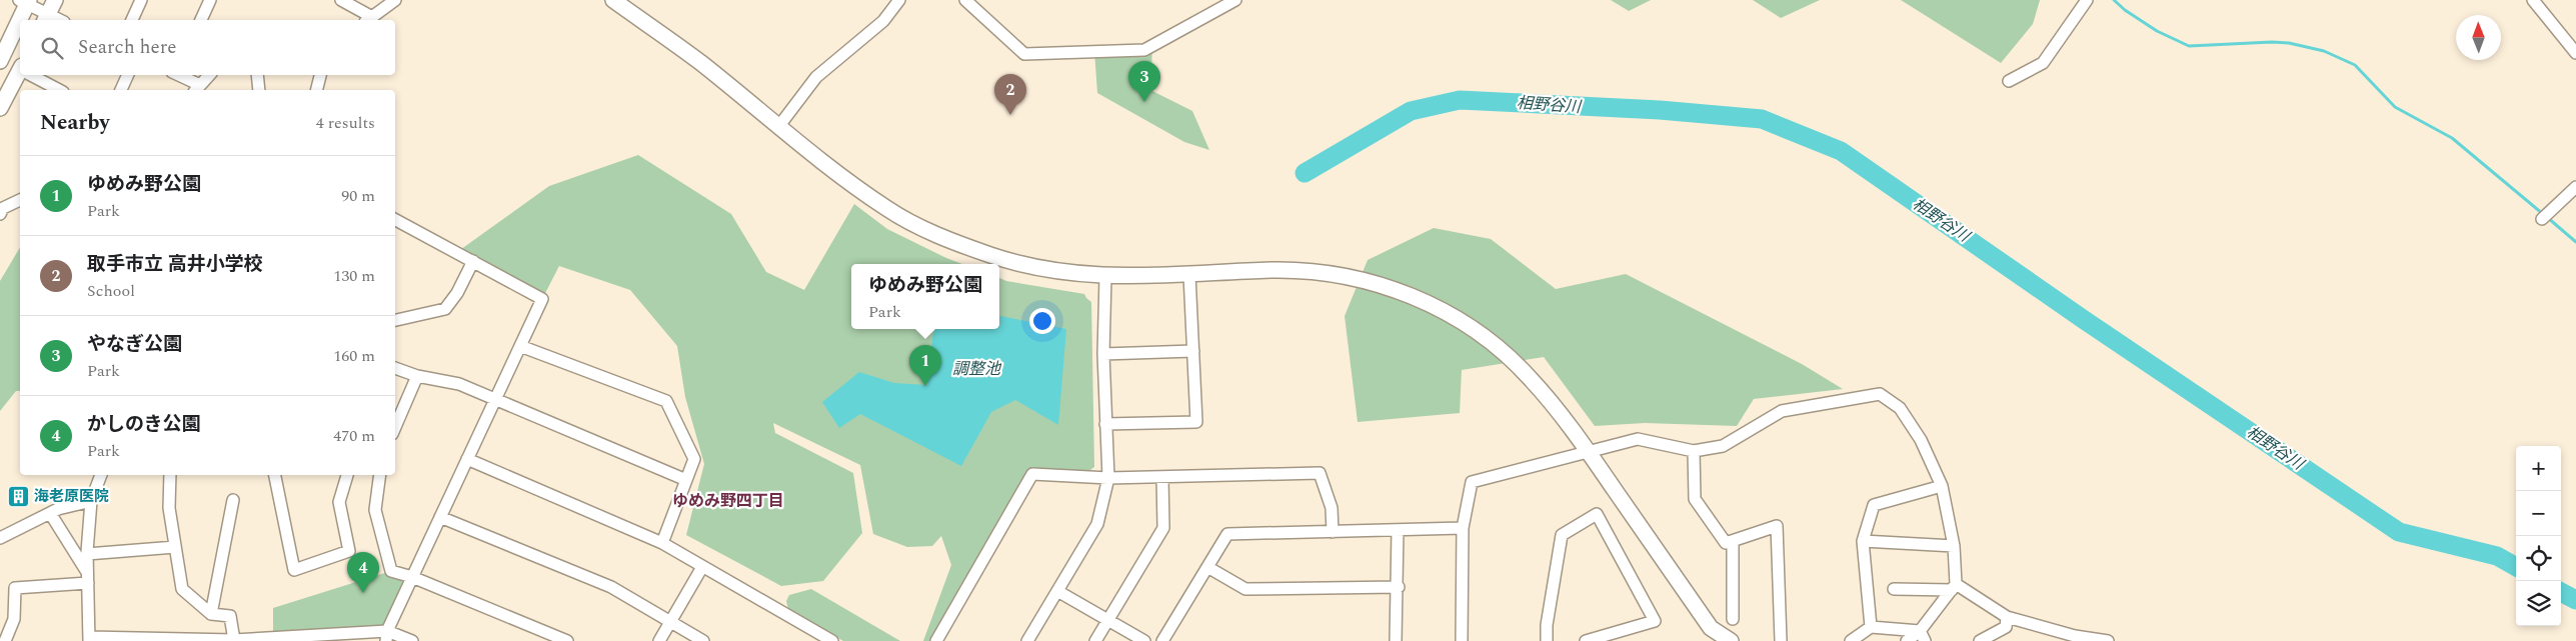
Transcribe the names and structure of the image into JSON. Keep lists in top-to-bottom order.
{
  "districts": ["ゆめみ野四丁目"],
  "water": ["相野谷川", "調整池"],
  "places": {
    "building": ["海老原医院"]
  },
  "north": "top",
  "page": {
    "search": "Search here",
    "pins": [
      "3",
      "2",
      "1",
      "4"
    ],
    "heading": ["Nearby", "4 results"],
    "list": [
      {
        "mark": "1",
        "name": "ゆめみ野公園",
        "note": "Park",
        "value": "90 m"
      },
      {
        "mark": "2",
        "name": "取手市立 高井小学校",
        "note": "School",
        "value": "130 m"
      },
      {
        "mark": "3",
        "name": "やなぎ公園",
        "note": "Park",
        "value": "160 m"
      },
      {
        "mark": "4",
        "name": "かしのき公園",
        "note": "Park",
        "value": "470 m"
      }
    ],
    "popup": ["ゆめみ野公園", "Park"],
    "map_buttons": ["+", "−"]
  }
}
